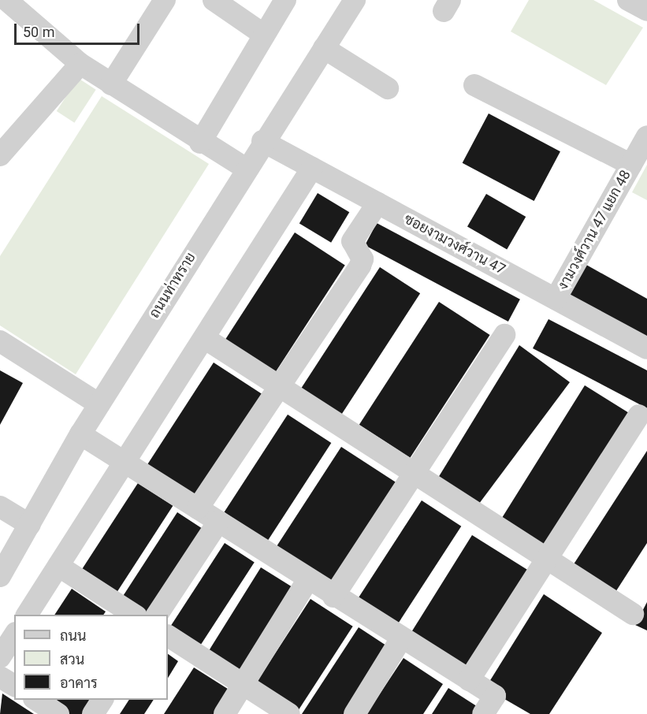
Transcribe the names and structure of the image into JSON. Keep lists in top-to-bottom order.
{
  "streets": {
    "street": ["งามวงศ์วาน 47 แยก 48", "ซอยงามวงศ์วาน 47", "ถนนท่าทราย"]
  },
  "crossings": [
    ["งามวงศ์วาน 47 แยก 48", "ซอยงามวงศ์วาน 47"],
    ["ซอยงามวงศ์วาน 47", "ถนนท่าทราย"]
  ],
  "legend": ["ถนน", "สวน", "อาคาร"],
  "scale_bar": "50 m"
}
